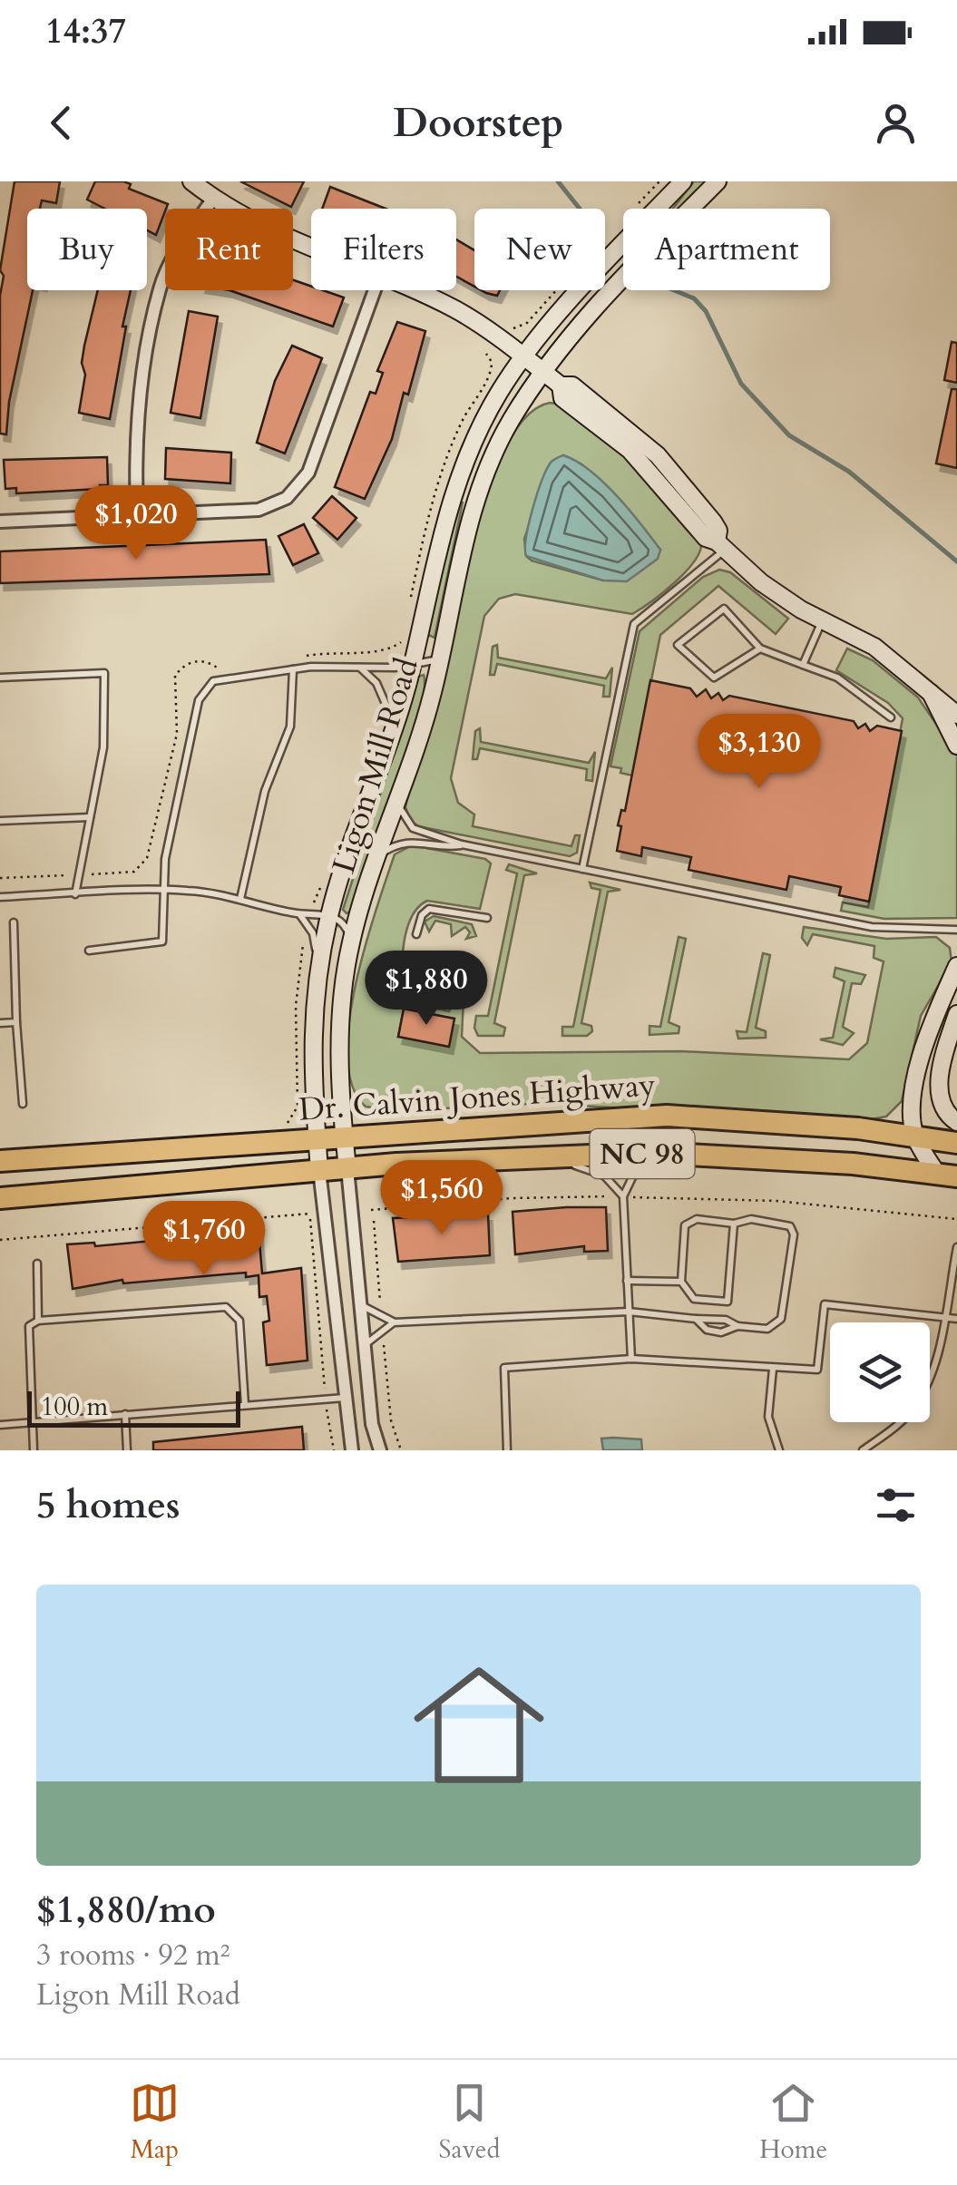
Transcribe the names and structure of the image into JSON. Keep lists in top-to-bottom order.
{
  "streets": {
    "highway": ["Dr. Calvin Jones Highway", "NC 98"],
    "main road": ["Ligon Mill Road"]
  },
  "crossings": [
    ["Ligon Mill Road", "Dr. Calvin Jones Highway"]
  ],
  "scale_bar": "100 m",
  "page": {
    "status": "14:37",
    "header": "Doorstep",
    "chip": [
      "Buy",
      "Rent",
      "Filters",
      "New",
      "Apartment"
    ],
    "price": [
      "$1,020",
      "$3,130",
      "$1,880",
      "$1,560",
      "$1,760"
    ],
    "scale": "100 m",
    "heading": "5 homes",
    "list": [
      {
        "name": "$1,880/mo",
        "note": "3 rooms · 92 m² · Ligon Mill Road"
      }
    ],
    "tabs": ["Map", "Saved", "Home"]
  }
}
